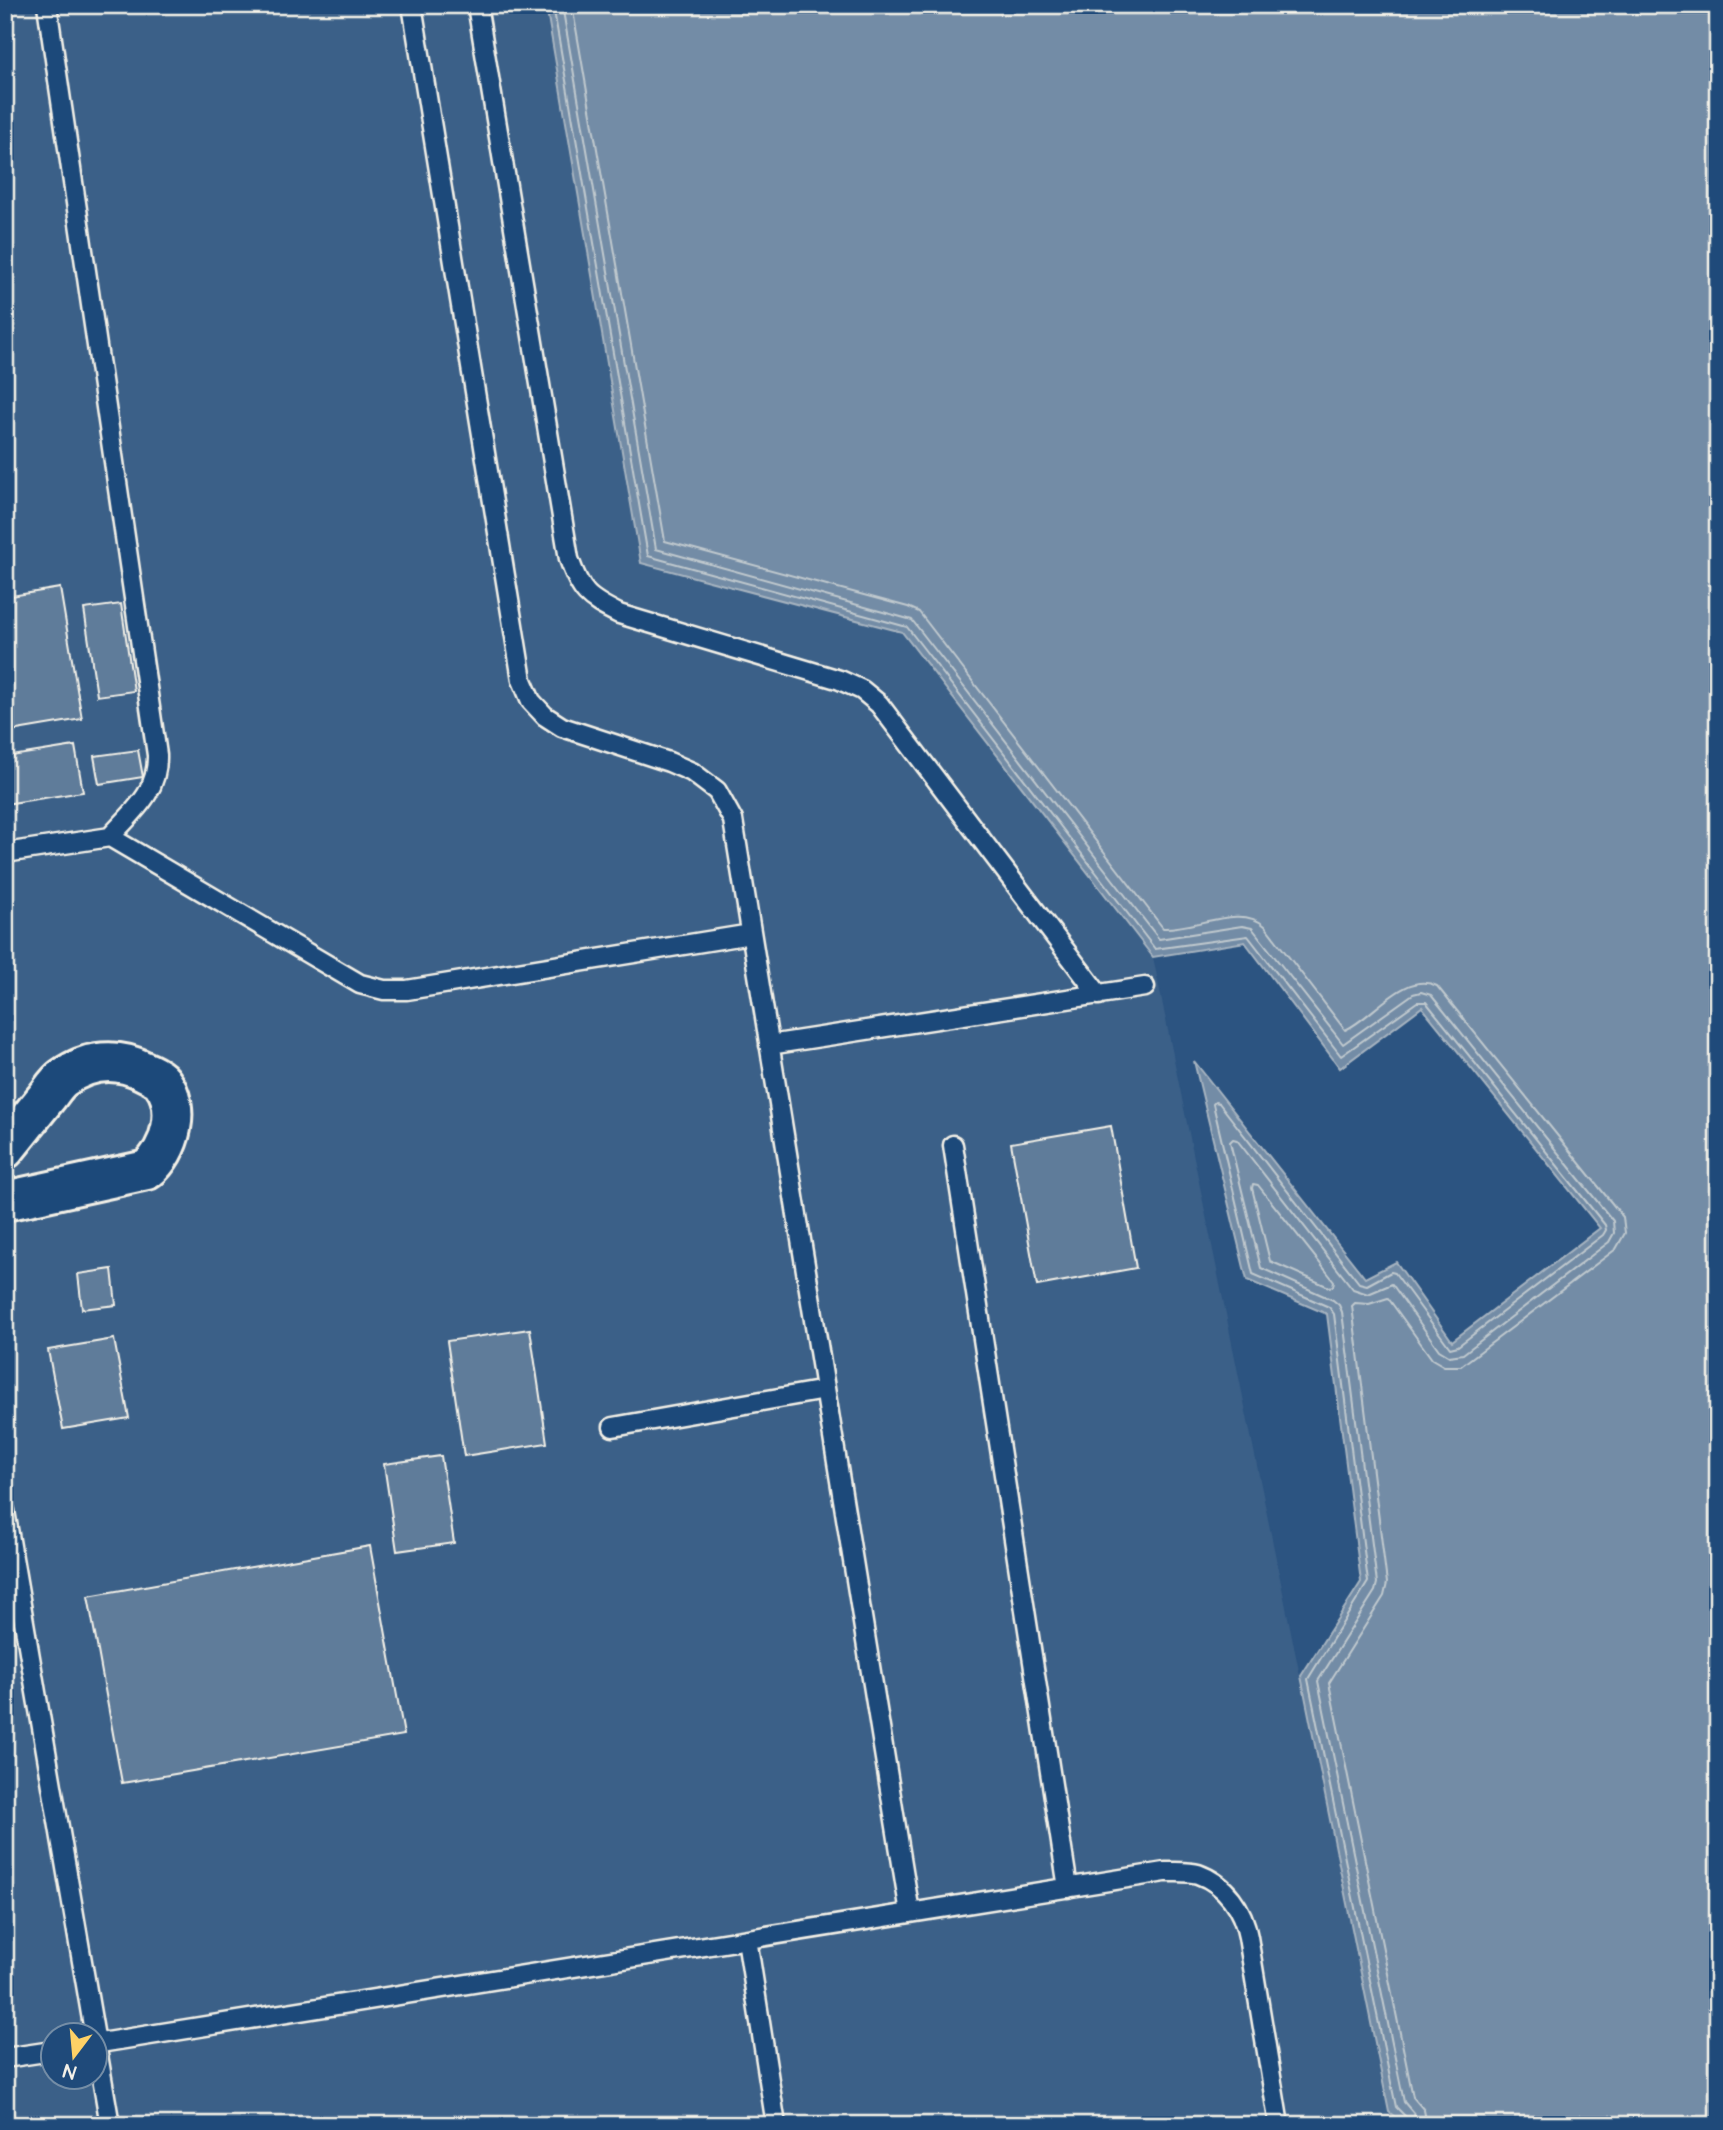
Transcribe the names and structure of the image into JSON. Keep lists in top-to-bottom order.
{
  "north": "bottom"
}
